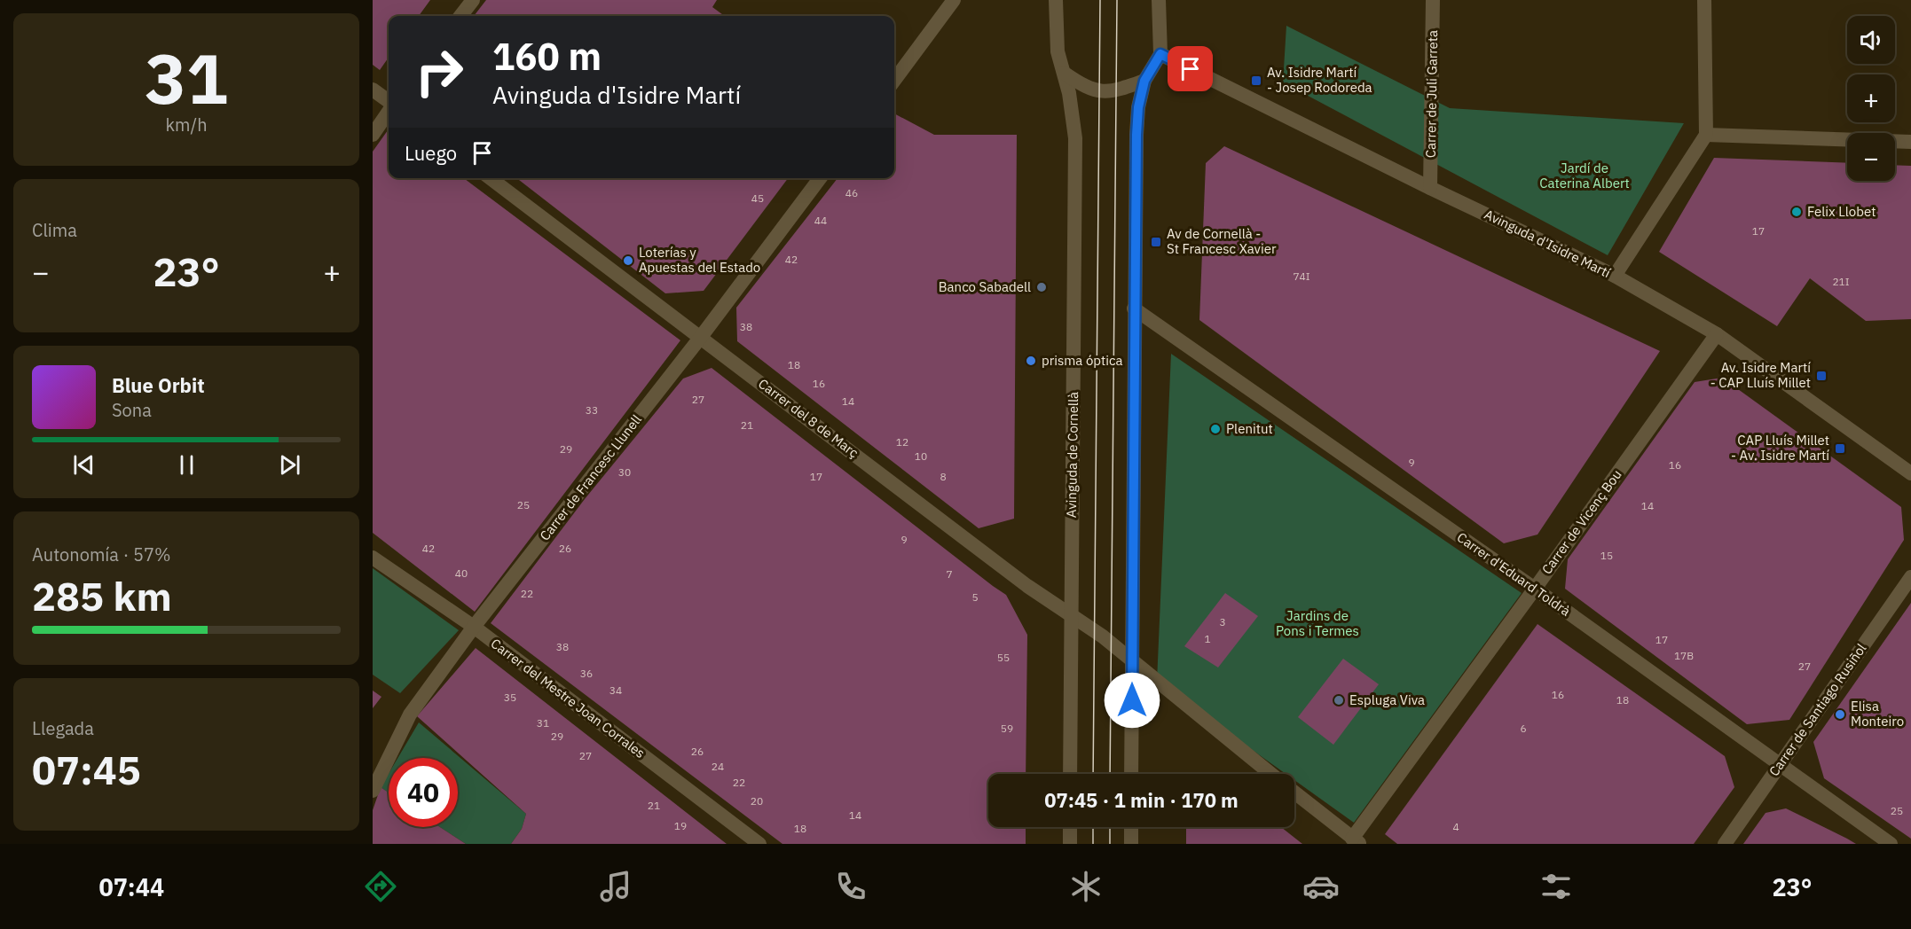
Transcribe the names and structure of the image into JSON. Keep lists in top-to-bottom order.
{
  "streets": {
    "street": [
      "Carrer de Juli Garreta",
      "Avinguda d'Isidre Martí",
      "Carrer del 8 de Març",
      "Avinguda de Cornellà",
      "Carrer de Francesc Llunell",
      "Carrer de Vicenç Bou",
      "Carrer d'Eduard Toldrà",
      "Carrer del Mestre Joan Corrales",
      "Carrer de Santiago Rusiñol"
    ]
  },
  "crossings": [
    ["Carrer de Juli Garreta", "Avinguda d'Isidre Martí"],
    ["Avinguda d'Isidre Martí", "Carrer de Vicenç Bou"],
    ["Carrer del 8 de Març", "Avinguda de Cornellà"],
    ["Carrer del 8 de Març", "Carrer de Francesc Llunell"],
    ["Carrer del 8 de Març", "Carrer de Vicenç Bou"],
    ["Carrer de Francesc Llunell", "Carrer del Mestre Joan Corrales"],
    ["Carrer de Vicenç Bou", "Carrer d'Eduard Toldrà"],
    ["Carrer d'Eduard Toldrà", "Carrer de Santiago Rusiñol"]
  ],
  "parks": ["Jardí de Caterina Albert", "Jardins de Pons i Termes"],
  "places": {
    "transit": [
      "Av. Isidre Martí - Josep Rodoreda",
      "Av de Cornellà - St Francesc Xavier",
      "Av. Isidre Martí - CAP Lluís Millet",
      "CAP Lluís Millet - Av. Isidre Martí"
    ],
    "other": [
      "Felix Llobet",
      "Loterías y Apuestas del Estado",
      "Banco Sabadell",
      "prisma óptica",
      "Plenitut",
      "Espluga Viva",
      "Elisa Monteiro"
    ]
  },
  "house_numbers": [
    "46",
    "45",
    "44",
    "17",
    "42",
    "74I",
    "21I",
    "38",
    "18",
    "16",
    "27",
    "14",
    "33",
    "21",
    "12",
    "29",
    "10",
    "9",
    "16",
    "30",
    "17",
    "8",
    "25",
    "14",
    "9",
    "42",
    "26",
    "15",
    "40",
    "7",
    "22",
    "5",
    "3",
    "1",
    "17",
    "38",
    "17B",
    "55",
    "27",
    "36",
    "34",
    "16",
    "35",
    "18",
    "31",
    "59",
    "6",
    "29",
    "26",
    "27",
    "24",
    "22",
    "20",
    "21",
    "25",
    "14",
    "19",
    "4",
    "18"
  ],
  "page": {
    "tile": [
      ["31", "km/h"],
      "Clima",
      ["Autonomía · 57%", "285 km"],
      ["Llegada", "07:45"]
    ],
    "map_buttons": ["+", "−"],
    "turn": ["160 m", "Avinguda d'Isidre Martí"],
    "then": "Luego",
    "heat": ["−", "23°", "+"],
    "song": ["Blue Orbit", "Sona"],
    "limit": "40",
    "trip": "07:45 · 1 min · 170 m",
    "tabs": ["07:44", "23°"]
  }
}
